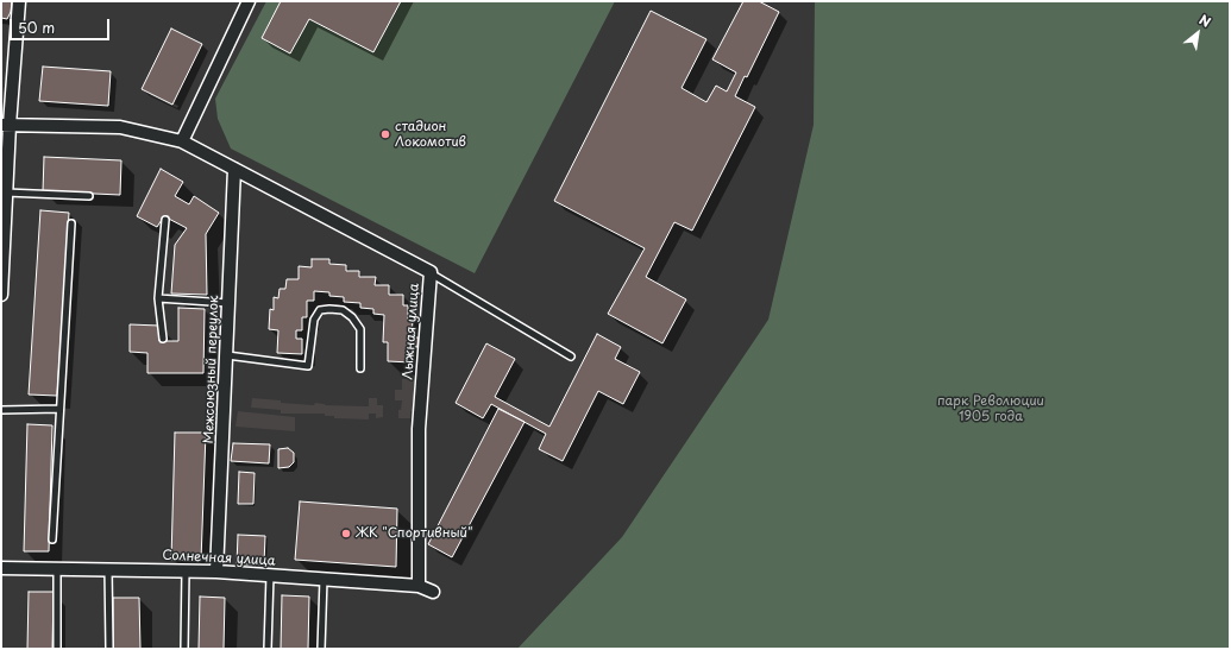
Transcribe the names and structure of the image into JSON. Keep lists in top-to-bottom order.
{
  "streets": {
    "street": ["Лыжная улица", "Межсоюзный переулок", "Солнечная улица"]
  },
  "crossings": [
    ["Лыжная улица", "Межсоюзный переулок"],
    ["Лыжная улица", "Солнечная улица"],
    ["Межсоюзный переулок", "Солнечная улица"]
  ],
  "parks": ["парк Революции 1905 года"],
  "places": ["стадион Локомотив", "ЖК \"Спортивный\""],
  "scale_bar": "50 m",
  "north": "top right"
}
